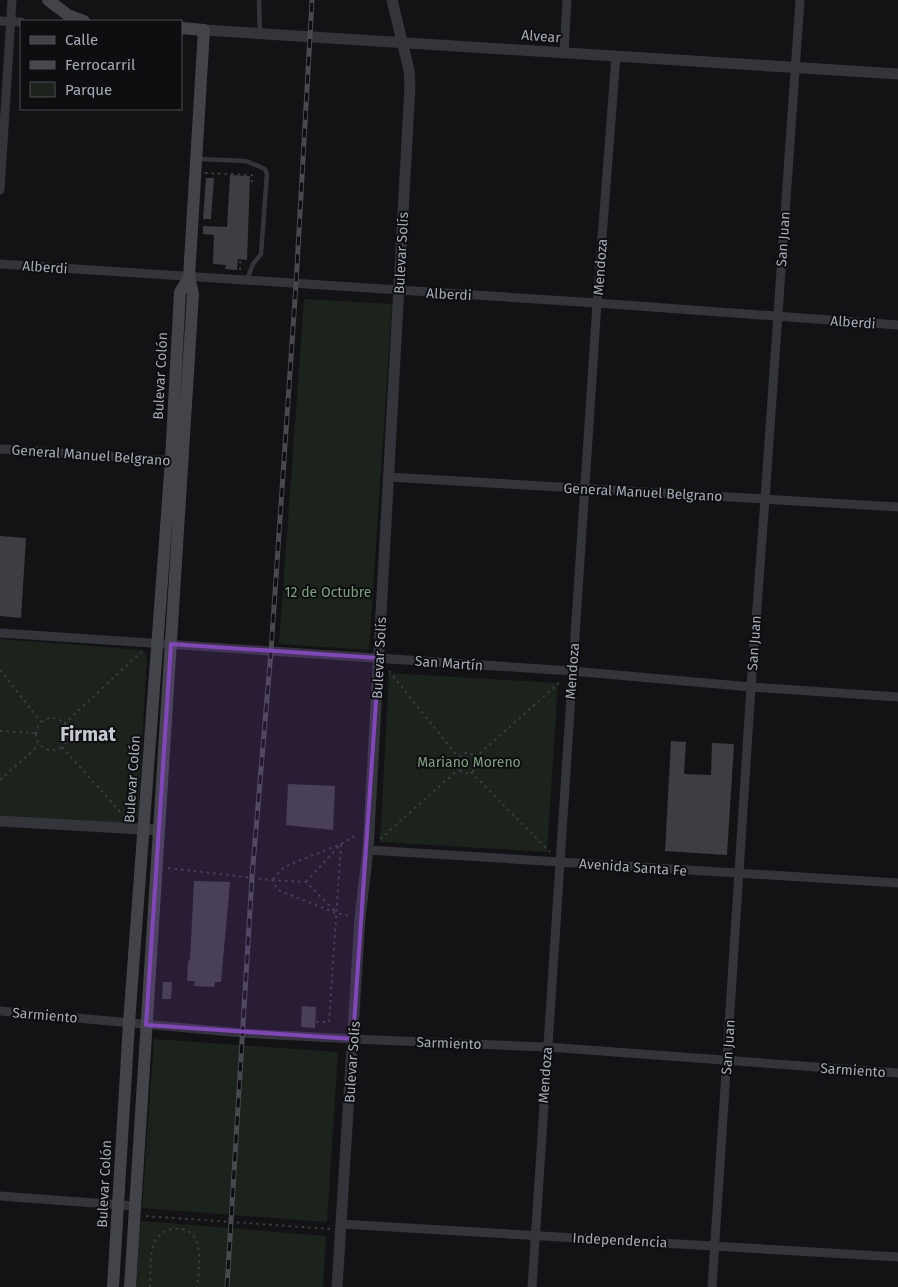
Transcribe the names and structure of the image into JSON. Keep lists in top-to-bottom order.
{
  "streets": {
    "main road": ["Alvear", "Bulevar Colón"],
    "street": [
      "San Juan",
      "Bulevar Solís",
      "Alberdi",
      "Mendoza",
      "General Manuel Belgrano",
      "San Martín",
      "Avenida Santa Fe",
      "Sarmiento",
      "Independencia"
    ]
  },
  "crossings": [
    ["Alvear", "San Juan"],
    ["Alvear", "Bulevar Solís"],
    ["Alvear", "Mendoza"],
    ["Alvear", "Bulevar Colón"],
    ["San Juan", "Alberdi"],
    ["San Juan", "General Manuel Belgrano"],
    ["San Juan", "San Martín"],
    ["San Juan", "Avenida Santa Fe"],
    ["San Juan", "Sarmiento"],
    ["San Juan", "Independencia"],
    ["Bulevar Solís", "Alberdi"],
    ["Bulevar Solís", "General Manuel Belgrano"],
    ["Bulevar Solís", "San Martín"],
    ["Bulevar Solís", "Avenida Santa Fe"],
    ["Bulevar Solís", "Sarmiento"],
    ["Bulevar Solís", "Independencia"],
    ["Alberdi", "Mendoza"],
    ["Alberdi", "Bulevar Colón"],
    ["Mendoza", "General Manuel Belgrano"],
    ["Mendoza", "San Martín"],
    ["Mendoza", "Avenida Santa Fe"],
    ["Mendoza", "Sarmiento"],
    ["Mendoza", "Independencia"],
    ["Bulevar Colón", "General Manuel Belgrano"],
    ["Bulevar Colón", "San Martín"],
    ["Bulevar Colón", "Sarmiento"]
  ],
  "districts": ["Firmat"],
  "parks": ["12 de Octubre", "Mariano Moreno"],
  "legend": ["Calle", "Ferrocarril", "Parque"]
}
